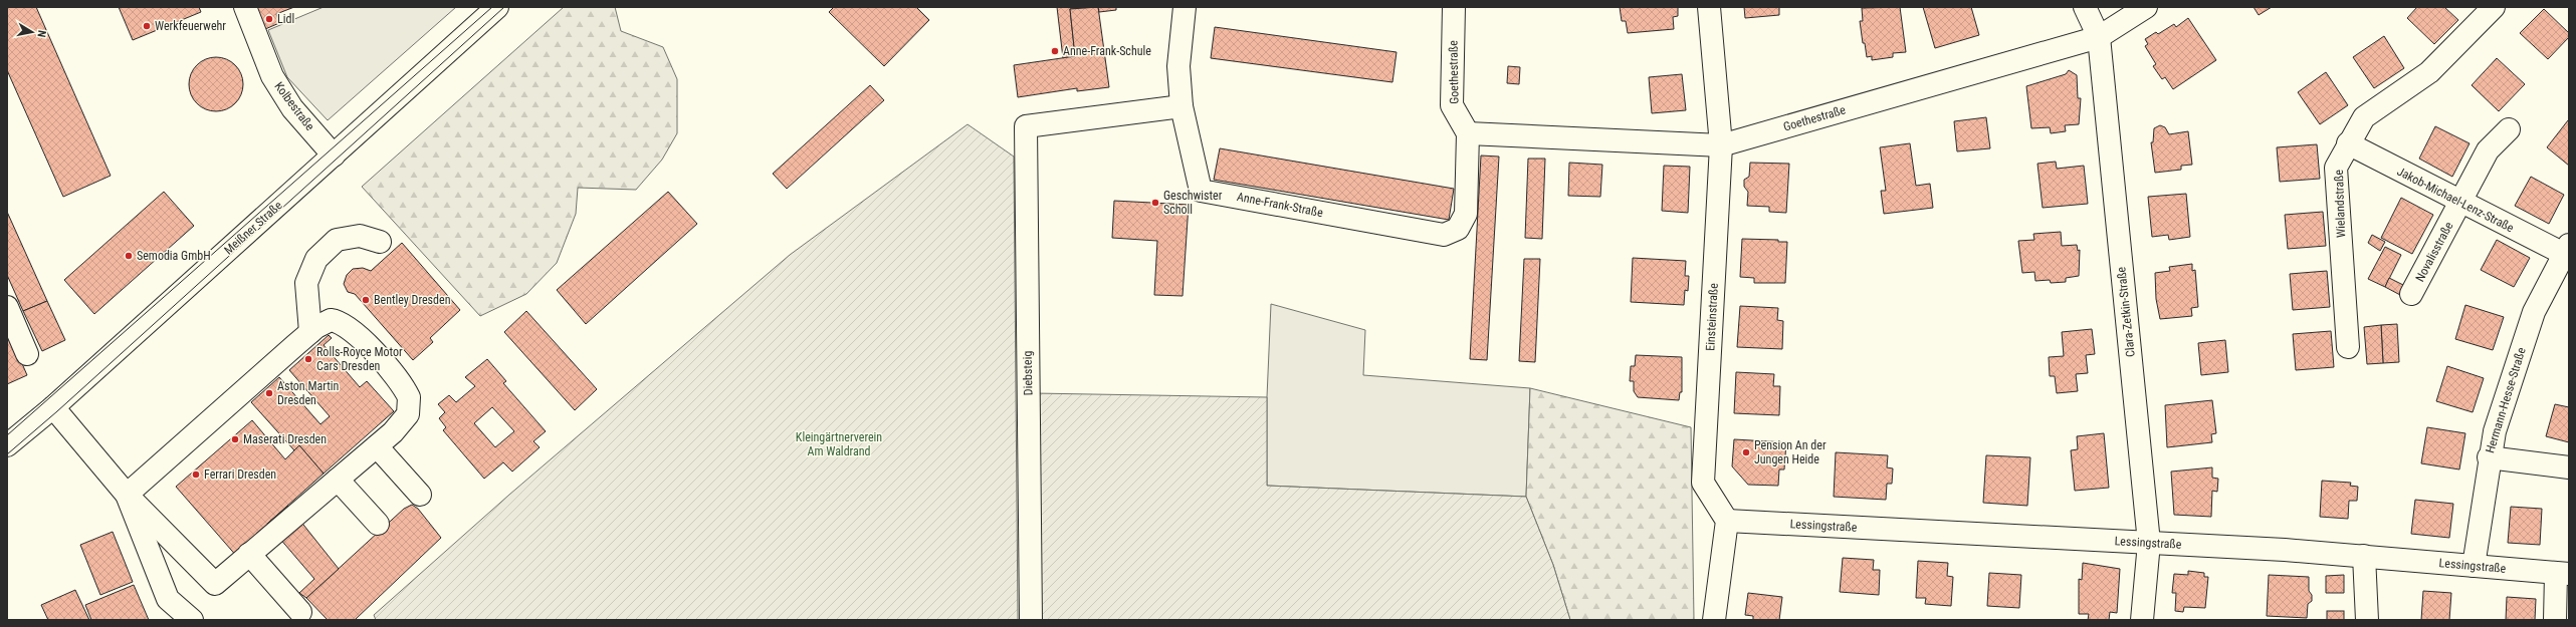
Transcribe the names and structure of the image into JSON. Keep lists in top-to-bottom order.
{
  "streets": {
    "street": [
      "Goethestraße",
      "Kolbestraße",
      "Jakob-Michael-Lenz-Straße",
      "Wielandstraße",
      "Anne-Frank-Straße",
      "Meißner Straße",
      "Novalisstraße",
      "Clara-Zetkin-Straße",
      "Einsteinstraße",
      "Diebsteig",
      "Hermann-Hesse-Straße",
      "Lessingstraße"
    ]
  },
  "crossings": [
    ["Goethestraße", "Anne-Frank-Straße"],
    ["Goethestraße", "Clara-Zetkin-Straße"],
    ["Goethestraße", "Einsteinstraße"],
    ["Kolbestraße", "Meißner Straße"],
    ["Jakob-Michael-Lenz-Straße", "Wielandstraße"],
    ["Jakob-Michael-Lenz-Straße", "Novalisstraße"],
    ["Jakob-Michael-Lenz-Straße", "Hermann-Hesse-Straße"],
    ["Anne-Frank-Straße", "Diebsteig"],
    ["Clara-Zetkin-Straße", "Lessingstraße"],
    ["Einsteinstraße", "Lessingstraße"],
    ["Hermann-Hesse-Straße", "Lessingstraße"]
  ],
  "parks": ["Kleingärtnerverein Am Waldrand"],
  "places": [
    "Lidl",
    "Werkfeuerwehr",
    "Anne-Frank-Schule",
    "Geschwister Scholl",
    "Semodia GmbH",
    "Bentley Dresden",
    "Rolls-Royce Motor Cars Dresden",
    "Aston Martin Dresden",
    "Maserati Dresden",
    "Pension An der Jungen Heide",
    "Ferrari Dresden"
  ],
  "north": "right"
}
